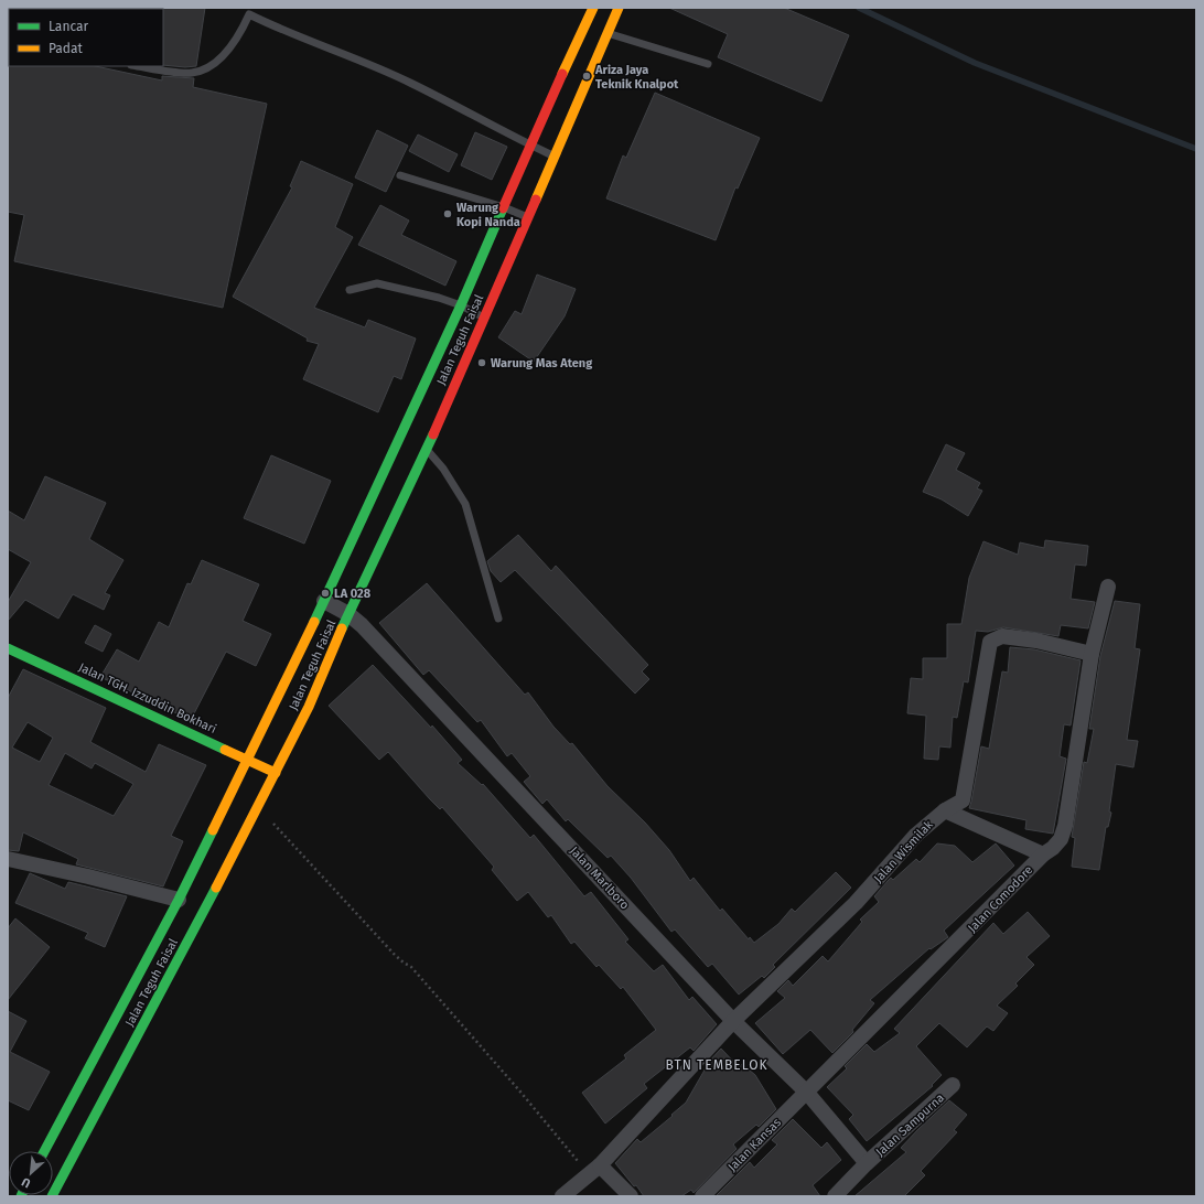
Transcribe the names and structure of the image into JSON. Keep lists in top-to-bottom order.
{
  "streets": {
    "main road": ["Jalan Teguh Faisal", "Jalan TGH. Izzuddin Bokhari"],
    "street": [
      "Jalan Wismilak",
      "Jalan Marlboro",
      "Jalan Comodore",
      "Jalan Sampurna",
      "Jalan Kansas"
    ]
  },
  "crossings": [
    ["Jalan Teguh Faisal", "Jalan TGH. Izzuddin Bokhari"],
    ["Jalan Teguh Faisal", "Jalan Marlboro"],
    ["Jalan Wismilak", "Jalan Marlboro"],
    ["Jalan Wismilak", "Jalan Comodore"],
    ["Jalan Marlboro", "Jalan Comodore"],
    ["Jalan Marlboro", "Jalan Sampurna"],
    ["Jalan Marlboro", "Jalan Kansas"],
    ["Jalan Comodore", "Jalan Kansas"]
  ],
  "districts": ["BTN TEMBELOK"],
  "places": [
    "Ariza Jaya Teknik Knalpot",
    "Warung Kopi Nanda",
    "Warung Mas Ateng",
    "LA 028"
  ],
  "legend": ["Lancar", "Padat"],
  "north": "bottom left"
}
